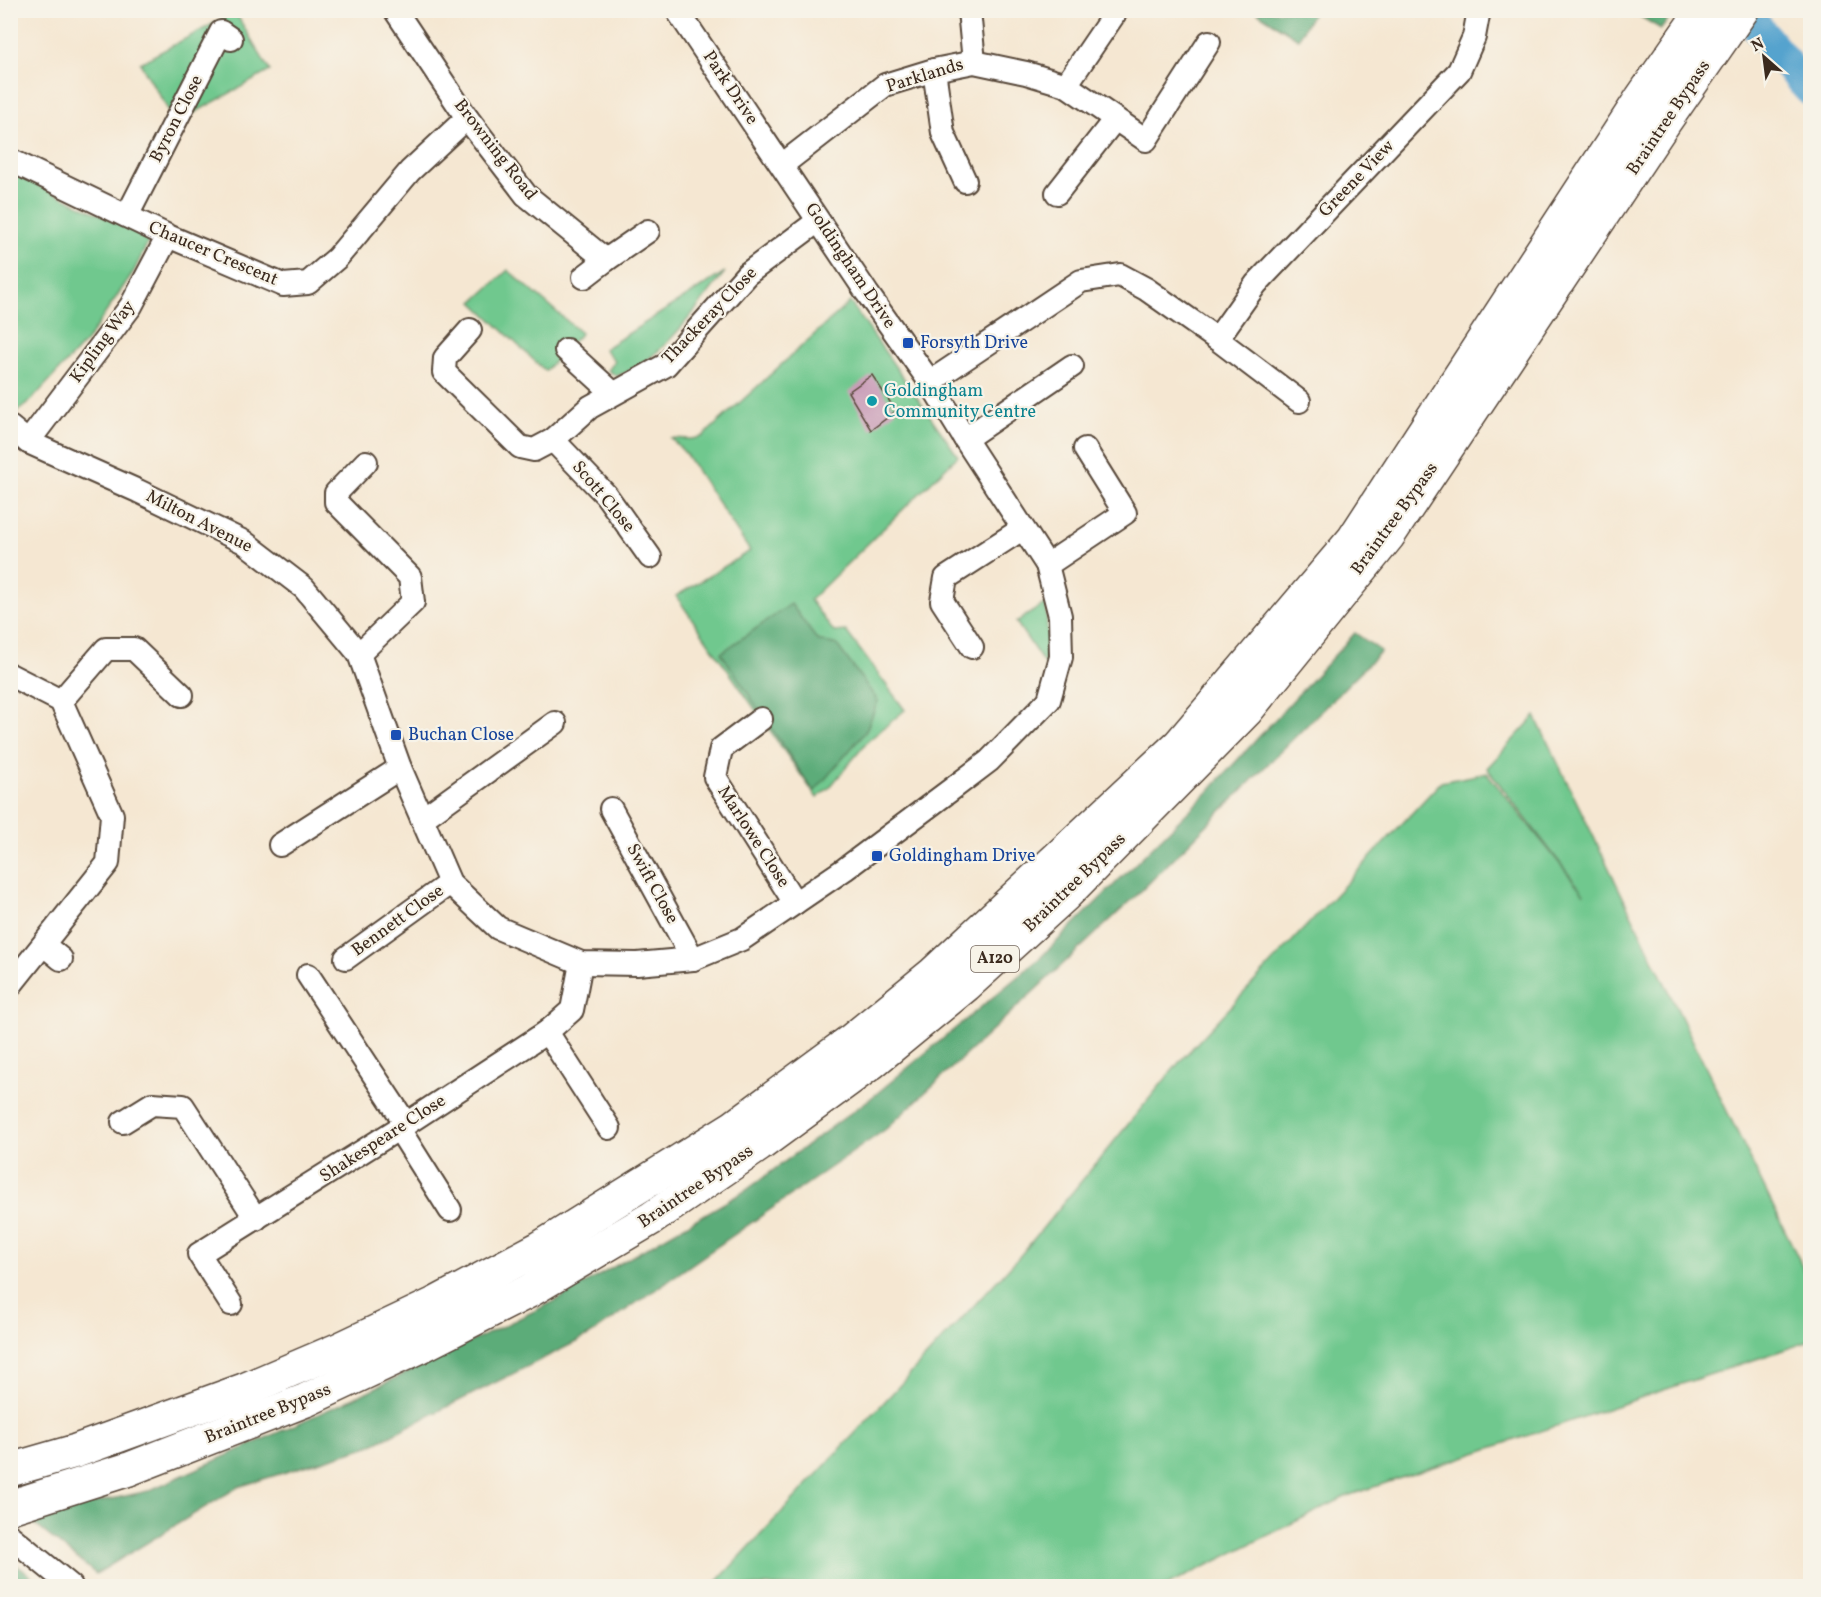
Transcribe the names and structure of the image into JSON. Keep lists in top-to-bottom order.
{
  "streets": {
    "highway": ["Braintree Bypass", "A120"],
    "street": [
      "Parklands",
      "Park Drive",
      "Byron Close",
      "Browning Road",
      "Greene View",
      "Chaucer Crescent",
      "Goldingham Drive",
      "Thackeray Close",
      "Kipling Way",
      "Scott Close",
      "Milton Avenue",
      "Marlowe Close",
      "Swift Close",
      "Bennett Close",
      "Shakespeare Close"
    ]
  },
  "crossings": [
    ["Parklands", "Park Drive"],
    ["Parklands", "Goldingham Drive"],
    ["Park Drive", "Goldingham Drive"],
    ["Byron Close", "Chaucer Crescent"],
    ["Browning Road", "Chaucer Crescent"],
    ["Chaucer Crescent", "Kipling Way"],
    ["Goldingham Drive", "Thackeray Close"],
    ["Goldingham Drive", "Milton Avenue"],
    ["Goldingham Drive", "Marlowe Close"],
    ["Goldingham Drive", "Swift Close"],
    ["Goldingham Drive", "Bennett Close"],
    ["Goldingham Drive", "Shakespeare Close"],
    ["Thackeray Close", "Scott Close"],
    ["Kipling Way", "Milton Avenue"]
  ],
  "places": {
    "transit": ["Forsyth Drive", "Buchan Close", "Goldingham Drive"],
    "other": ["Goldingham Community Centre"]
  },
  "north": "top left"
}
